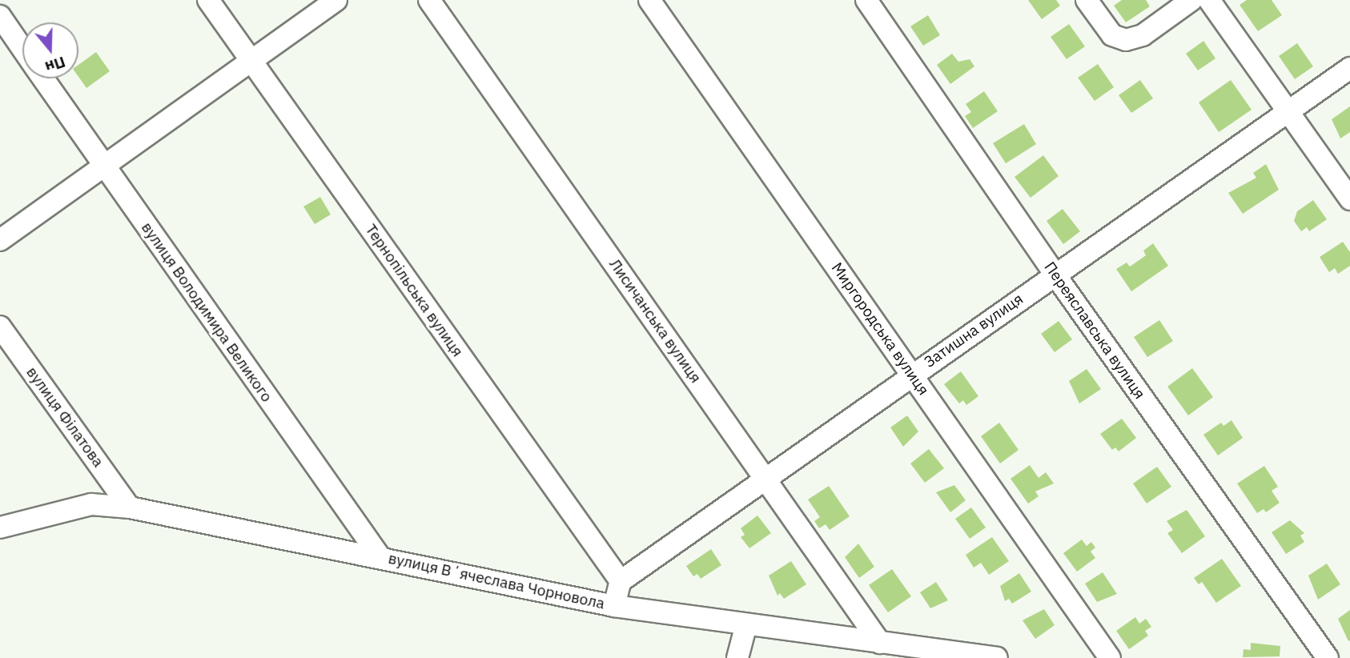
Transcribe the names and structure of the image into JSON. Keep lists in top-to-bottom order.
{
  "streets": {
    "street": [
      "Тернопільська вулиця",
      "вулиця Володимира Великого",
      "Лисичанська вулиця",
      "Миргородська вулиця",
      "Затишна вулиця",
      "Переяславська вулиця",
      "вулиця Філатова",
      "вулиця Вʼячеслава Чорновола"
    ]
  },
  "crossings": [
    ["Тернопільська вулиця", "Затишна вулиця"],
    ["вулиця Володимира Великого", "вулиця Вʼячеслава Чорновола"],
    ["Лисичанська вулиця", "Затишна вулиця"],
    ["Лисичанська вулиця", "вулиця Вʼячеслава Чорновола"],
    ["Миргородська вулиця", "Затишна вулиця"],
    ["Затишна вулиця", "Переяславська вулиця"],
    ["вулиця Філатова", "вулиця Вʼячеслава Чорновола"]
  ],
  "north": "bottom"
}
